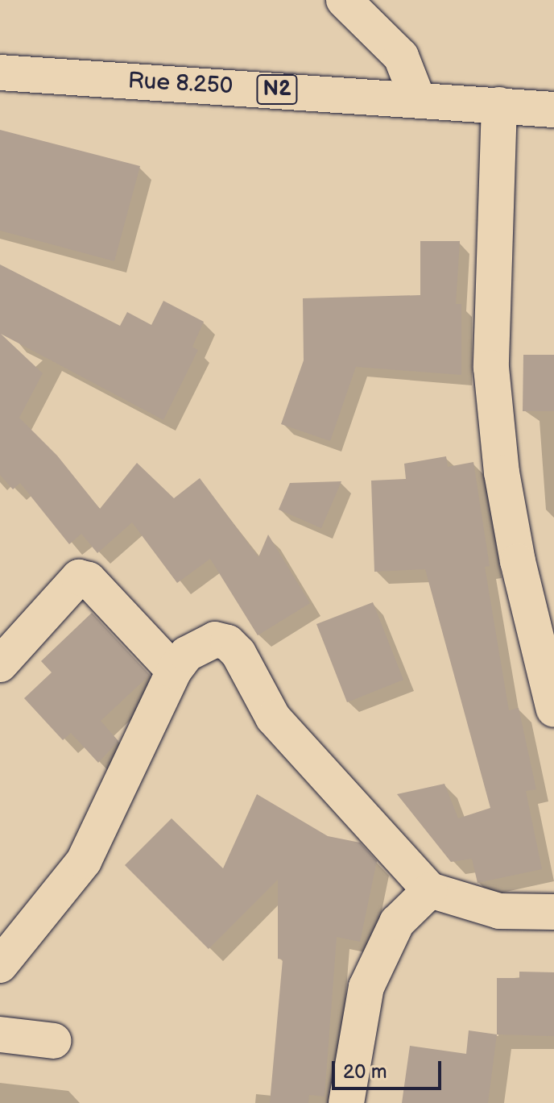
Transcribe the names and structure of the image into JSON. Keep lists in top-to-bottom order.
{
  "streets": {
    "main road": ["Rue 8.250", "N2"]
  },
  "scale_bar": "20 m"
}
